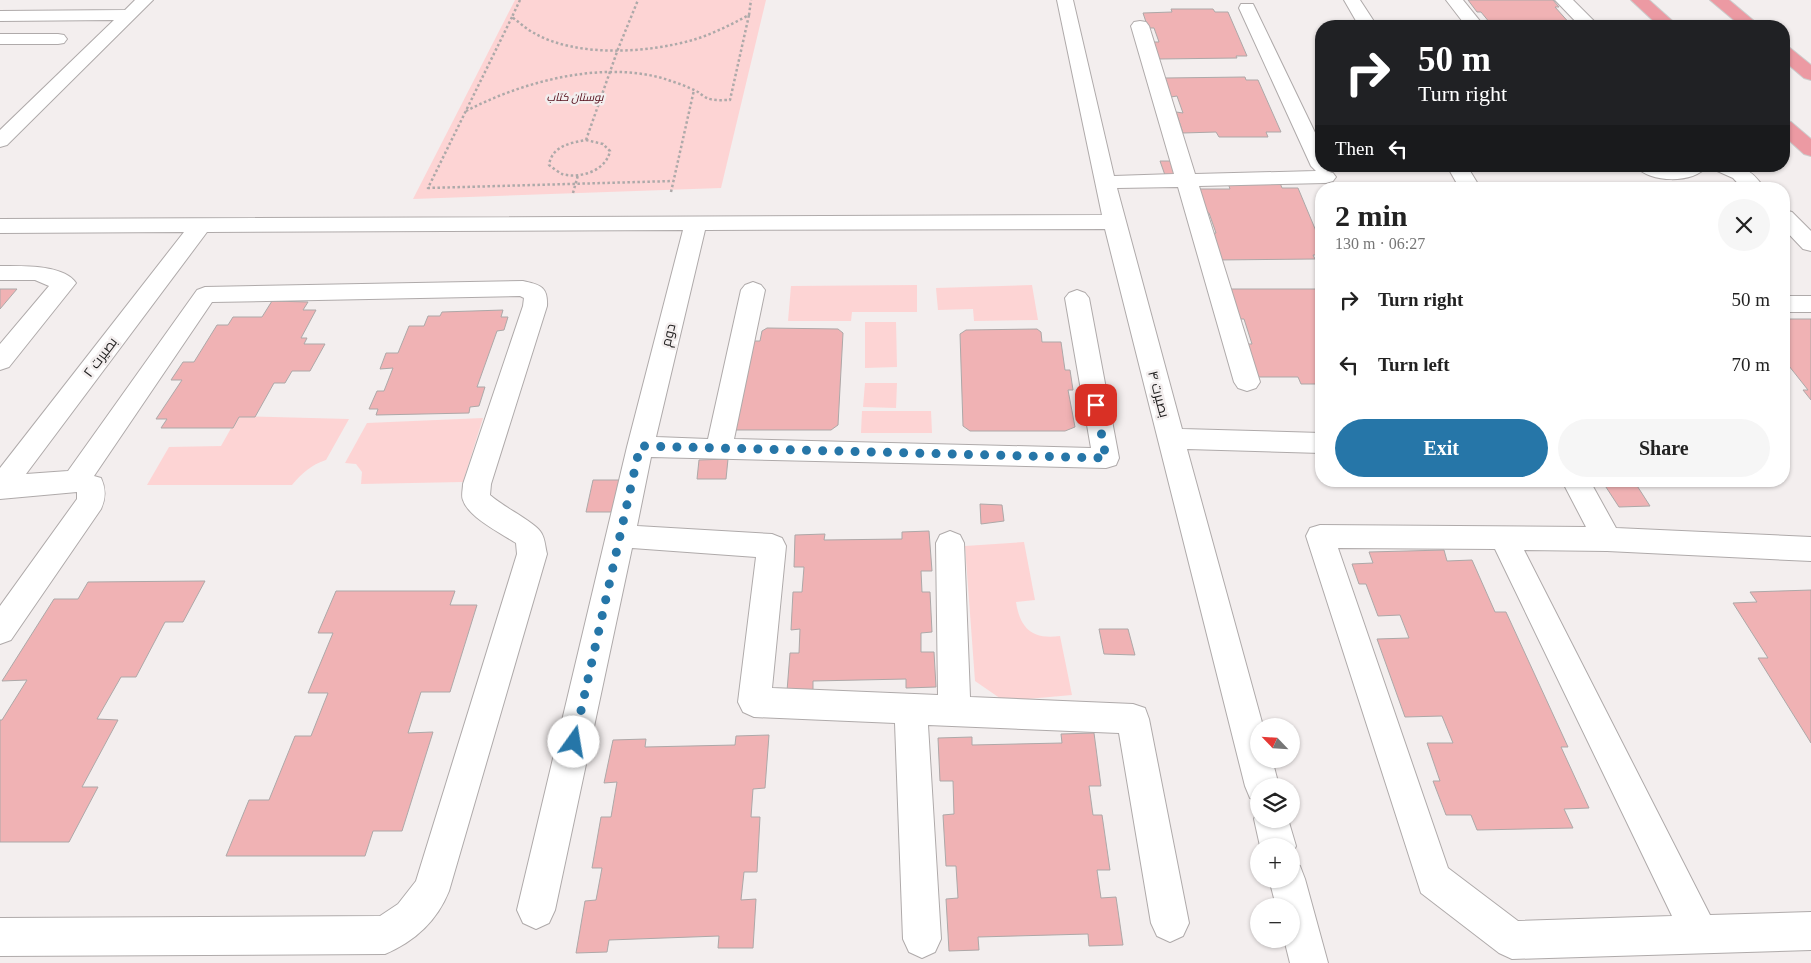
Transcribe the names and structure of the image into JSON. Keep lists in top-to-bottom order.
{
  "streets": {
    "street": ["دوم", "بصیرت ۲", "بصیرت ۴"]
  },
  "parks": ["بوستان کتاب"],
  "north": "top left",
  "page": {
    "turn": ["50 m", "Turn right"],
    "then": "Then",
    "heading": ["2 min", "130 m · 06:27"],
    "list": [
      {
        "name": "Turn right",
        "value": "50 m"
      },
      {
        "name": "Turn left",
        "value": "70 m"
      }
    ],
    "buttons": ["Exit", "Share"],
    "map_buttons": ["+", "−"]
  }
}
